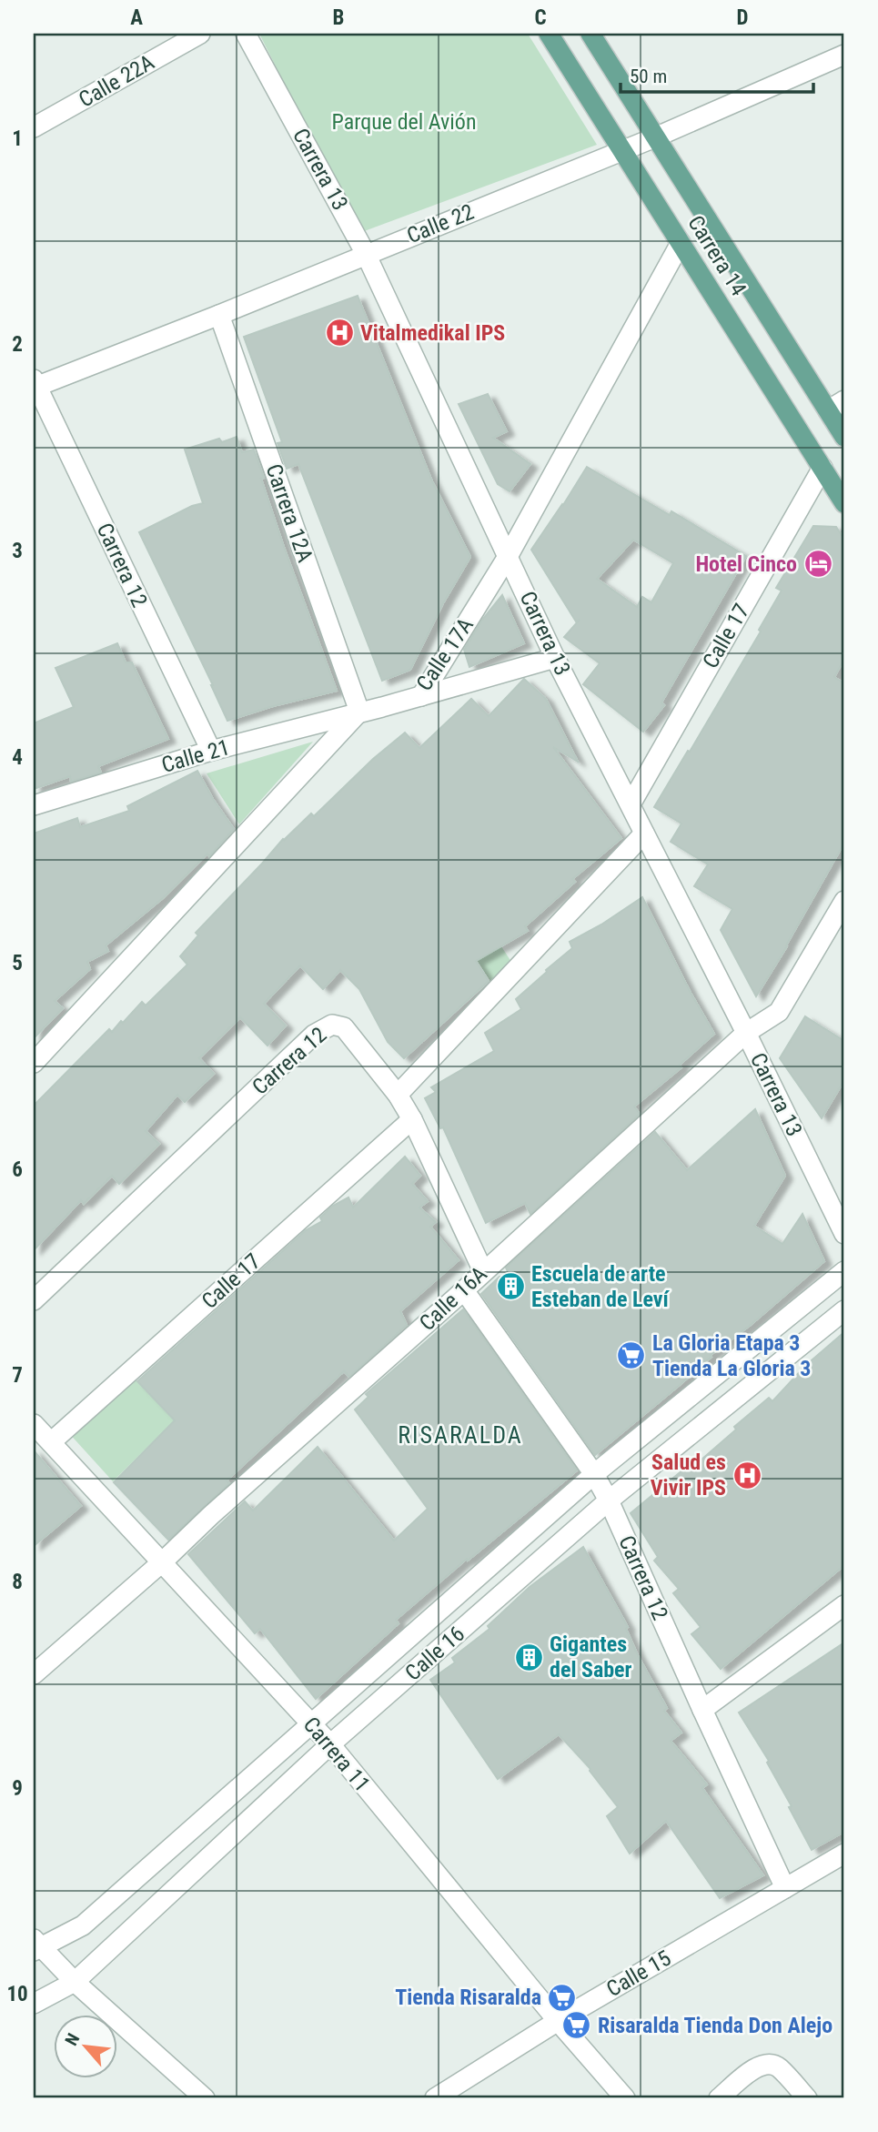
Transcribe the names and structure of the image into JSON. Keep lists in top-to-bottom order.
{
  "streets": {
    "main road": ["Carrera 14"],
    "street": [
      "Calle 22A",
      "Carrera 13",
      "Calle 22",
      "Carrera 12A",
      "Carrera 12",
      "Calle 17",
      "Calle 17A",
      "Calle 21",
      "Calle 16A",
      "Calle 16",
      "Carrera 11",
      "Calle 15"
    ]
  },
  "crossings": [
    ["Carrera 13", "Calle 22"],
    ["Carrera 13", "Calle 17"],
    ["Carrera 13", "Calle 17A"],
    ["Carrera 13", "Calle 16A"],
    ["Calle 22", "Carrera 14"],
    ["Calle 22", "Carrera 12A"],
    ["Calle 22", "Carrera 12"],
    ["Carrera 14", "Calle 17"],
    ["Carrera 14", "Calle 17A"],
    ["Carrera 12A", "Calle 17A"],
    ["Carrera 12A", "Calle 21"],
    ["Carrera 12", "Calle 17"],
    ["Carrera 12", "Calle 21"],
    ["Carrera 12", "Calle 16A"],
    ["Carrera 12", "Calle 16"],
    ["Carrera 12", "Calle 15"],
    ["Calle 17", "Carrera 11"],
    ["Calle 17A", "Calle 21"],
    ["Calle 16A", "Carrera 11"],
    ["Calle 16", "Carrera 11"],
    ["Carrera 11", "Calle 15"]
  ],
  "districts": ["RISARALDA"],
  "parks": ["Parque del Avión"],
  "places": {
    "hospital": ["Vitalmedikal IPS", "Salud es Vivir IPS"],
    "hotel": ["Hotel Cinco"],
    "building": ["Escuela de arte Esteban de Leví", "Gigantes del Saber"],
    "supermarket": ["La Gloria Etapa 3 Tienda La Gloria 3", "Tienda Risaralda", "Risaralda Tienda Don Alejo"]
  },
  "scale_bar": "50 m",
  "north": "top left",
  "grid": {
    "columns": [
      "A",
      "B",
      "C",
      "D"
    ],
    "rows": [
      "1",
      "2",
      "3",
      "4",
      "5",
      "6",
      "7",
      "8",
      "9",
      "10"
    ]
  }
}
